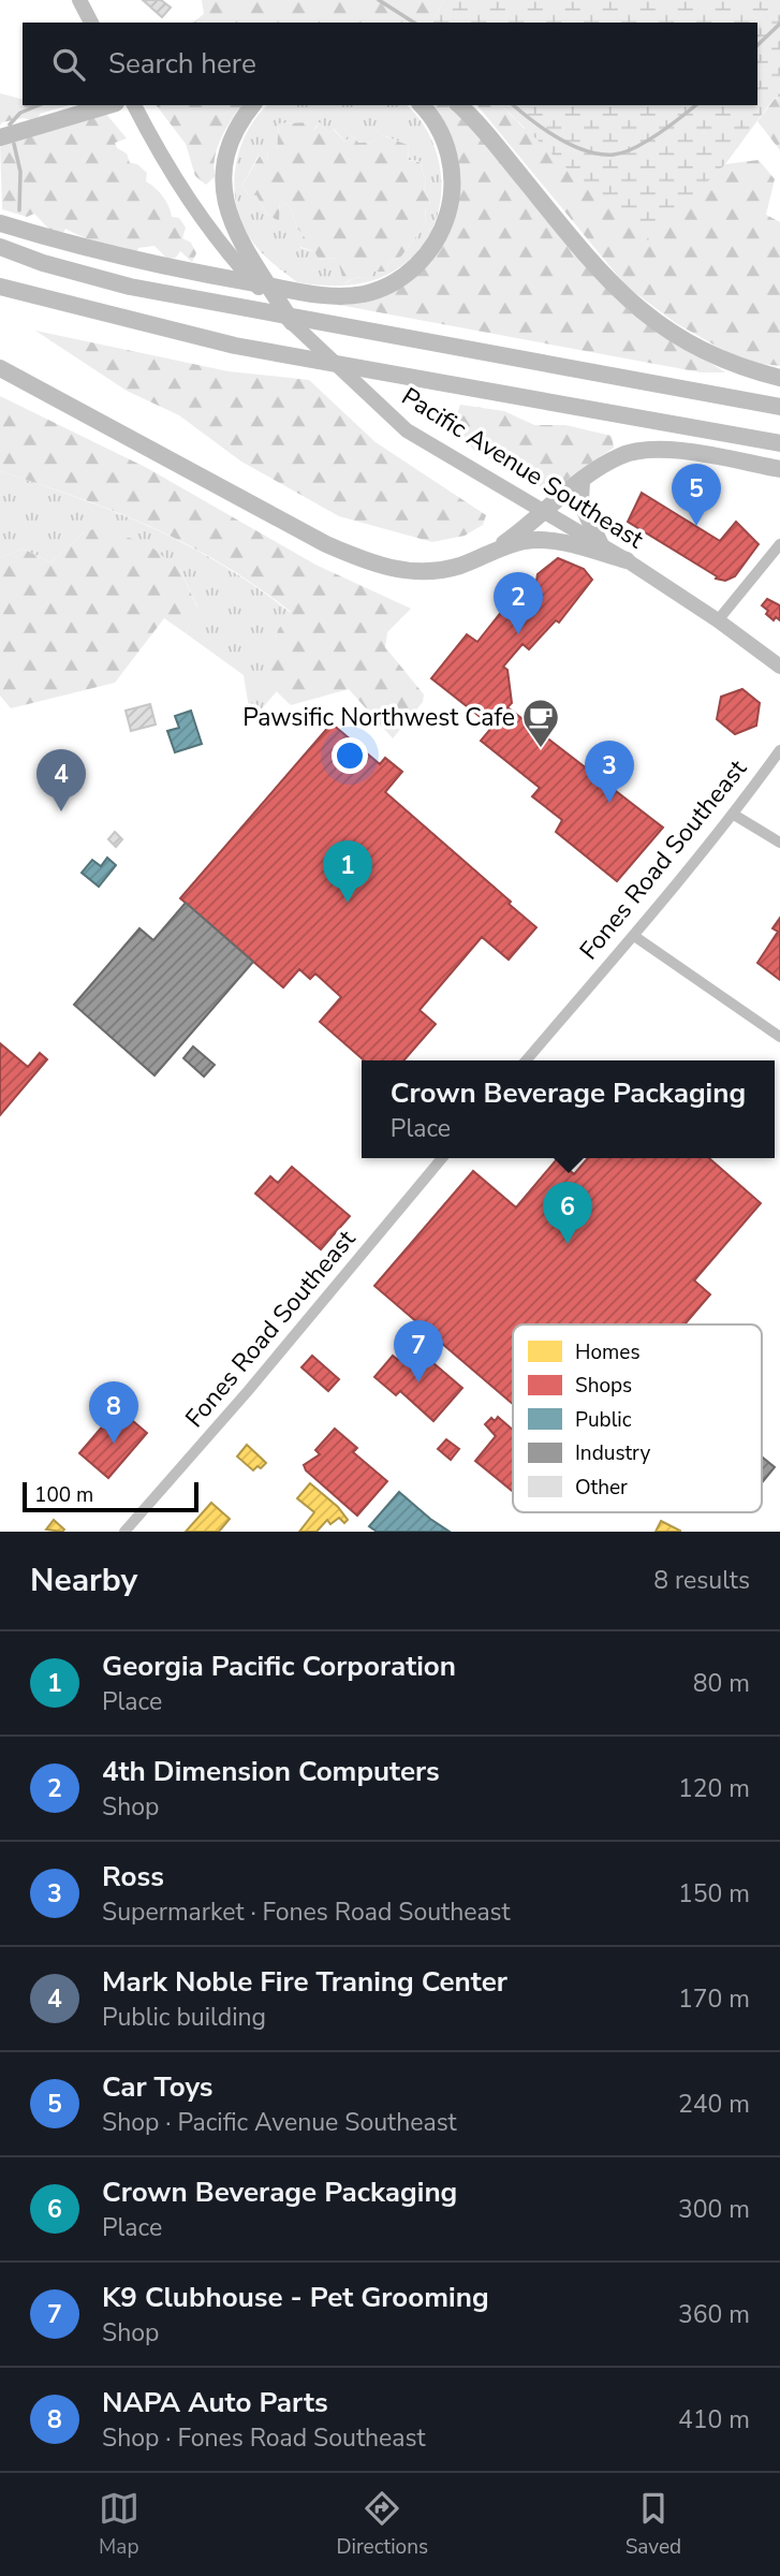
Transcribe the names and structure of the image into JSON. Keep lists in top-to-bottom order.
{
  "streets": {
    "main road": ["Pacific Avenue Southeast"],
    "street": ["Fones Road Southeast"]
  },
  "places": {
    "cafe": ["Pawsific Northwest Cafe"]
  },
  "legend": [
    "Homes",
    "Shops",
    "Public",
    "Industry",
    "Other"
  ],
  "scale_bar": "100 m",
  "page": {
    "search": "Search here",
    "pins": [
      "5",
      "2",
      "3",
      "4",
      "1",
      "6",
      "7",
      "8"
    ],
    "popup": ["Crown Beverage Packaging", "Place"],
    "scale": "100 m",
    "heading": ["Nearby", "8 results"],
    "list": [
      {
        "mark": "1",
        "name": "Georgia Pacific Corporation",
        "note": "Place",
        "value": "80 m"
      },
      {
        "mark": "2",
        "name": "4th Dimension Computers",
        "note": "Shop",
        "value": "120 m"
      },
      {
        "mark": "3",
        "name": "Ross",
        "note": "Supermarket · Fones Road Southeast",
        "value": "150 m"
      },
      {
        "mark": "4",
        "name": "Mark Noble Fire Traning Center",
        "note": "Public building",
        "value": "170 m"
      },
      {
        "mark": "5",
        "name": "Car Toys",
        "note": "Shop · Pacific Avenue Southeast",
        "value": "240 m"
      },
      {
        "mark": "6",
        "name": "Crown Beverage Packaging",
        "note": "Place",
        "value": "300 m"
      },
      {
        "mark": "7",
        "name": "K9 Clubhouse - Pet Grooming",
        "note": "Shop",
        "value": "360 m"
      },
      {
        "mark": "8",
        "name": "NAPA Auto Parts",
        "note": "Shop · Fones Road Southeast",
        "value": "410 m"
      }
    ],
    "nav": ["Map", "Directions", "Saved"]
  }
}
